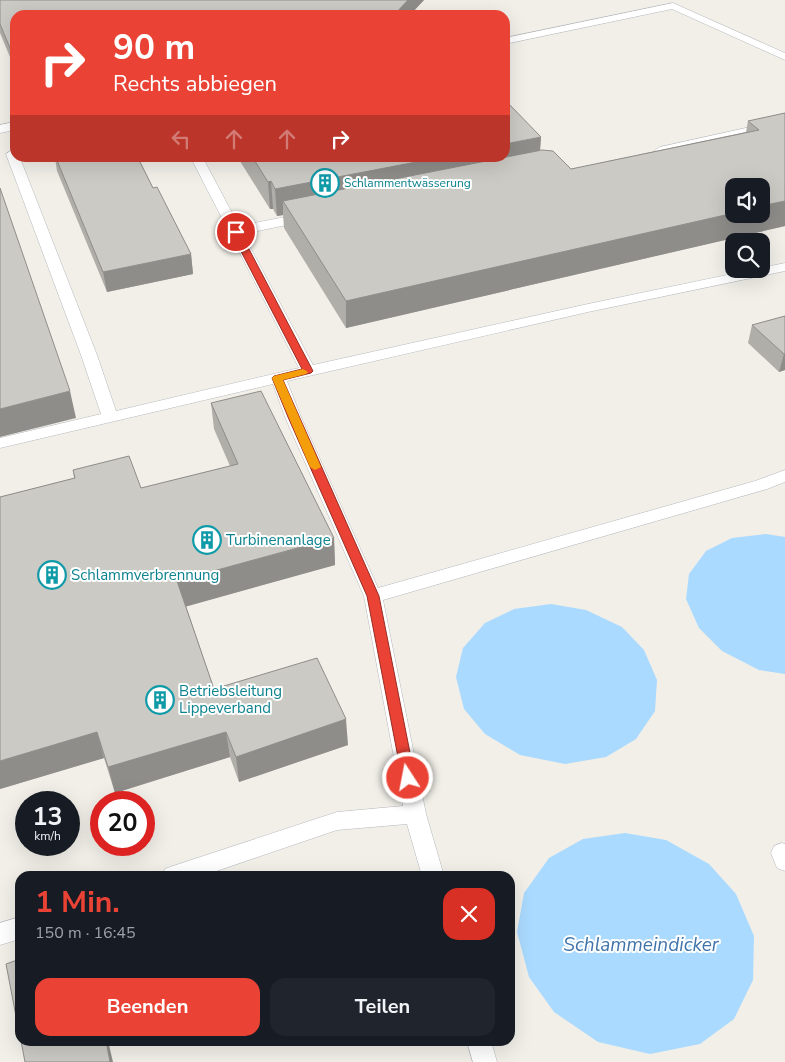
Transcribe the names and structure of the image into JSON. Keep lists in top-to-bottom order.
{
  "water": ["Schlammeindicker"],
  "places": {
    "building": [
      "Schlammentwässerung",
      "Turbinenanlage",
      "Schlammverbrennung",
      "Betriebsleitung Lippeverband"
    ]
  },
  "page": {
    "turn": ["90 m", "Rechts abbiegen"],
    "speed": "13 km/h",
    "limit": "20",
    "heading": ["1 Min.", "150 m · 16:45"],
    "buttons": ["Beenden", "Teilen"]
  }
}
